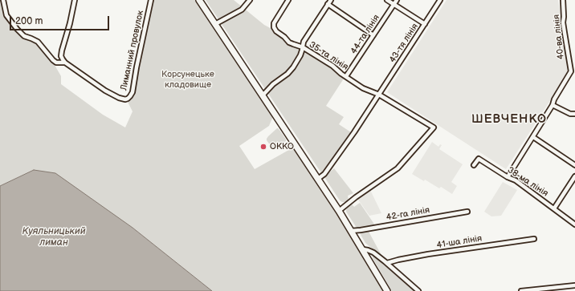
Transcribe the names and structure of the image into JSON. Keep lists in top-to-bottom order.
{
  "streets": {
    "street": [
      "44-та лінія",
      "40-ва лінія",
      "43-тя лінія",
      "Лиманний провулок",
      "35-та лінія",
      "38-ма лінія",
      "42-га лінія",
      "41-ша лінія"
    ]
  },
  "crossings": [
    ["44-та лінія", "35-та лінія"],
    ["43-тя лінія", "35-та лінія"]
  ],
  "districts": ["ШЕВЧЕНКО"],
  "water": ["Куяльницький лиман"],
  "parks": ["Корсунецьке кладовище"],
  "places": ["ОККО"],
  "scale_bar": "200 m"
}
